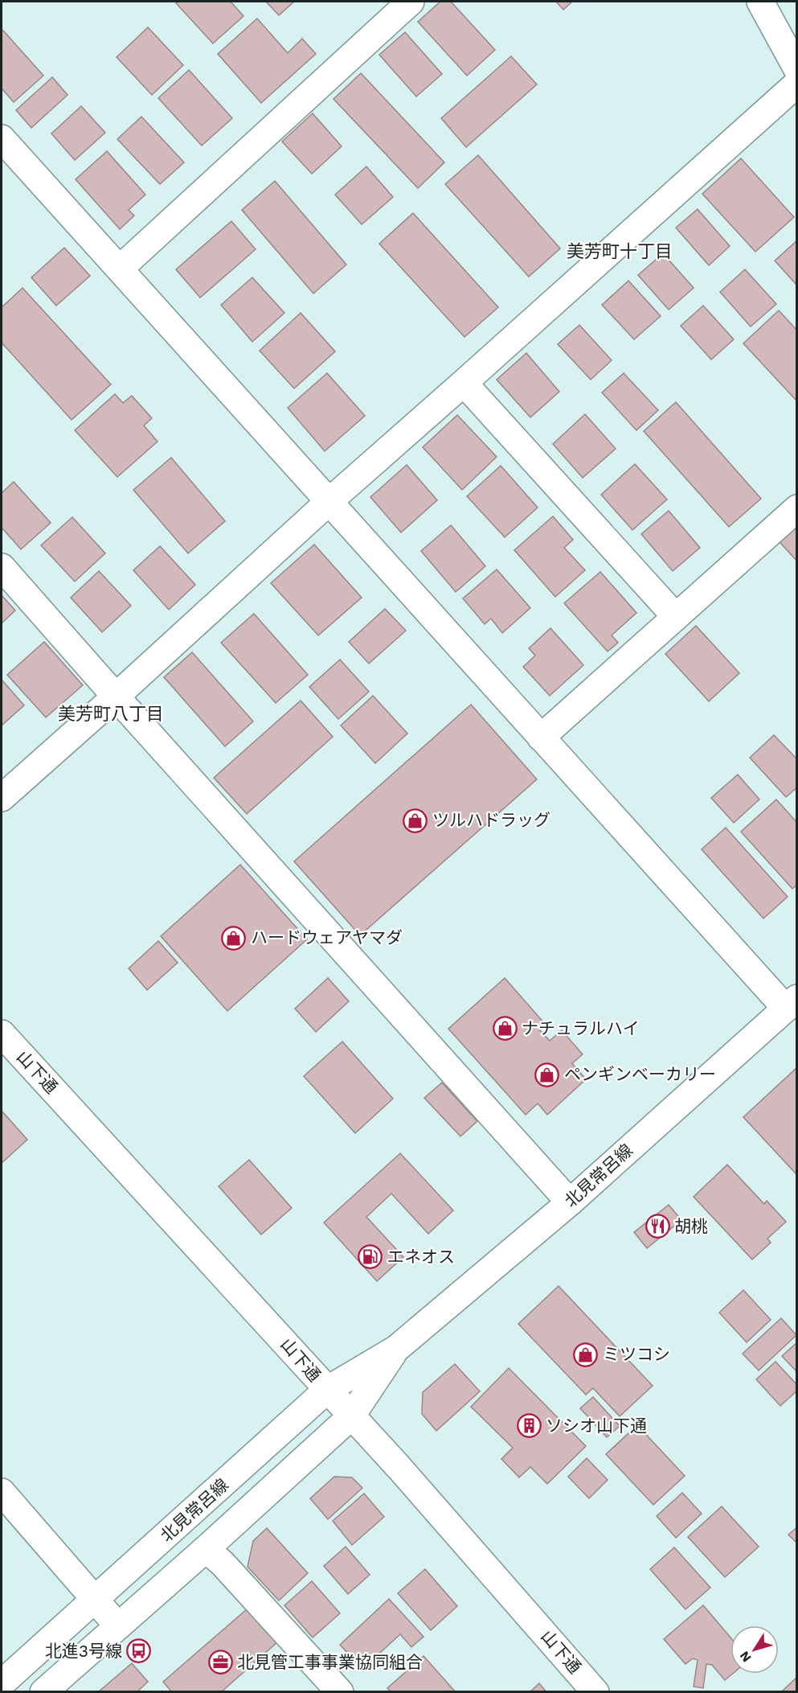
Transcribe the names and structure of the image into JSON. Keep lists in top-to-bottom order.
{
  "streets": {
    "street": ["山下通", "北見常呂線"]
  },
  "crossings": [
    ["山下通", "北見常呂線"]
  ],
  "districts": ["美芳町十丁目", "美芳町八丁目"],
  "places": {
    "shop": [
      "ツルハドラッグ",
      "ハードウェアヤマダ",
      "ナチュラルハイ",
      "ペンギンベーカリー",
      "ミツコシ"
    ],
    "restaurant": ["胡桃"],
    "fuel station": ["エネオス"],
    "building": ["ソシオ山下通"],
    "bus stop": ["北進3号線"],
    "office": ["北見管工事事業協同組合"]
  },
  "north": "bottom left"
}
